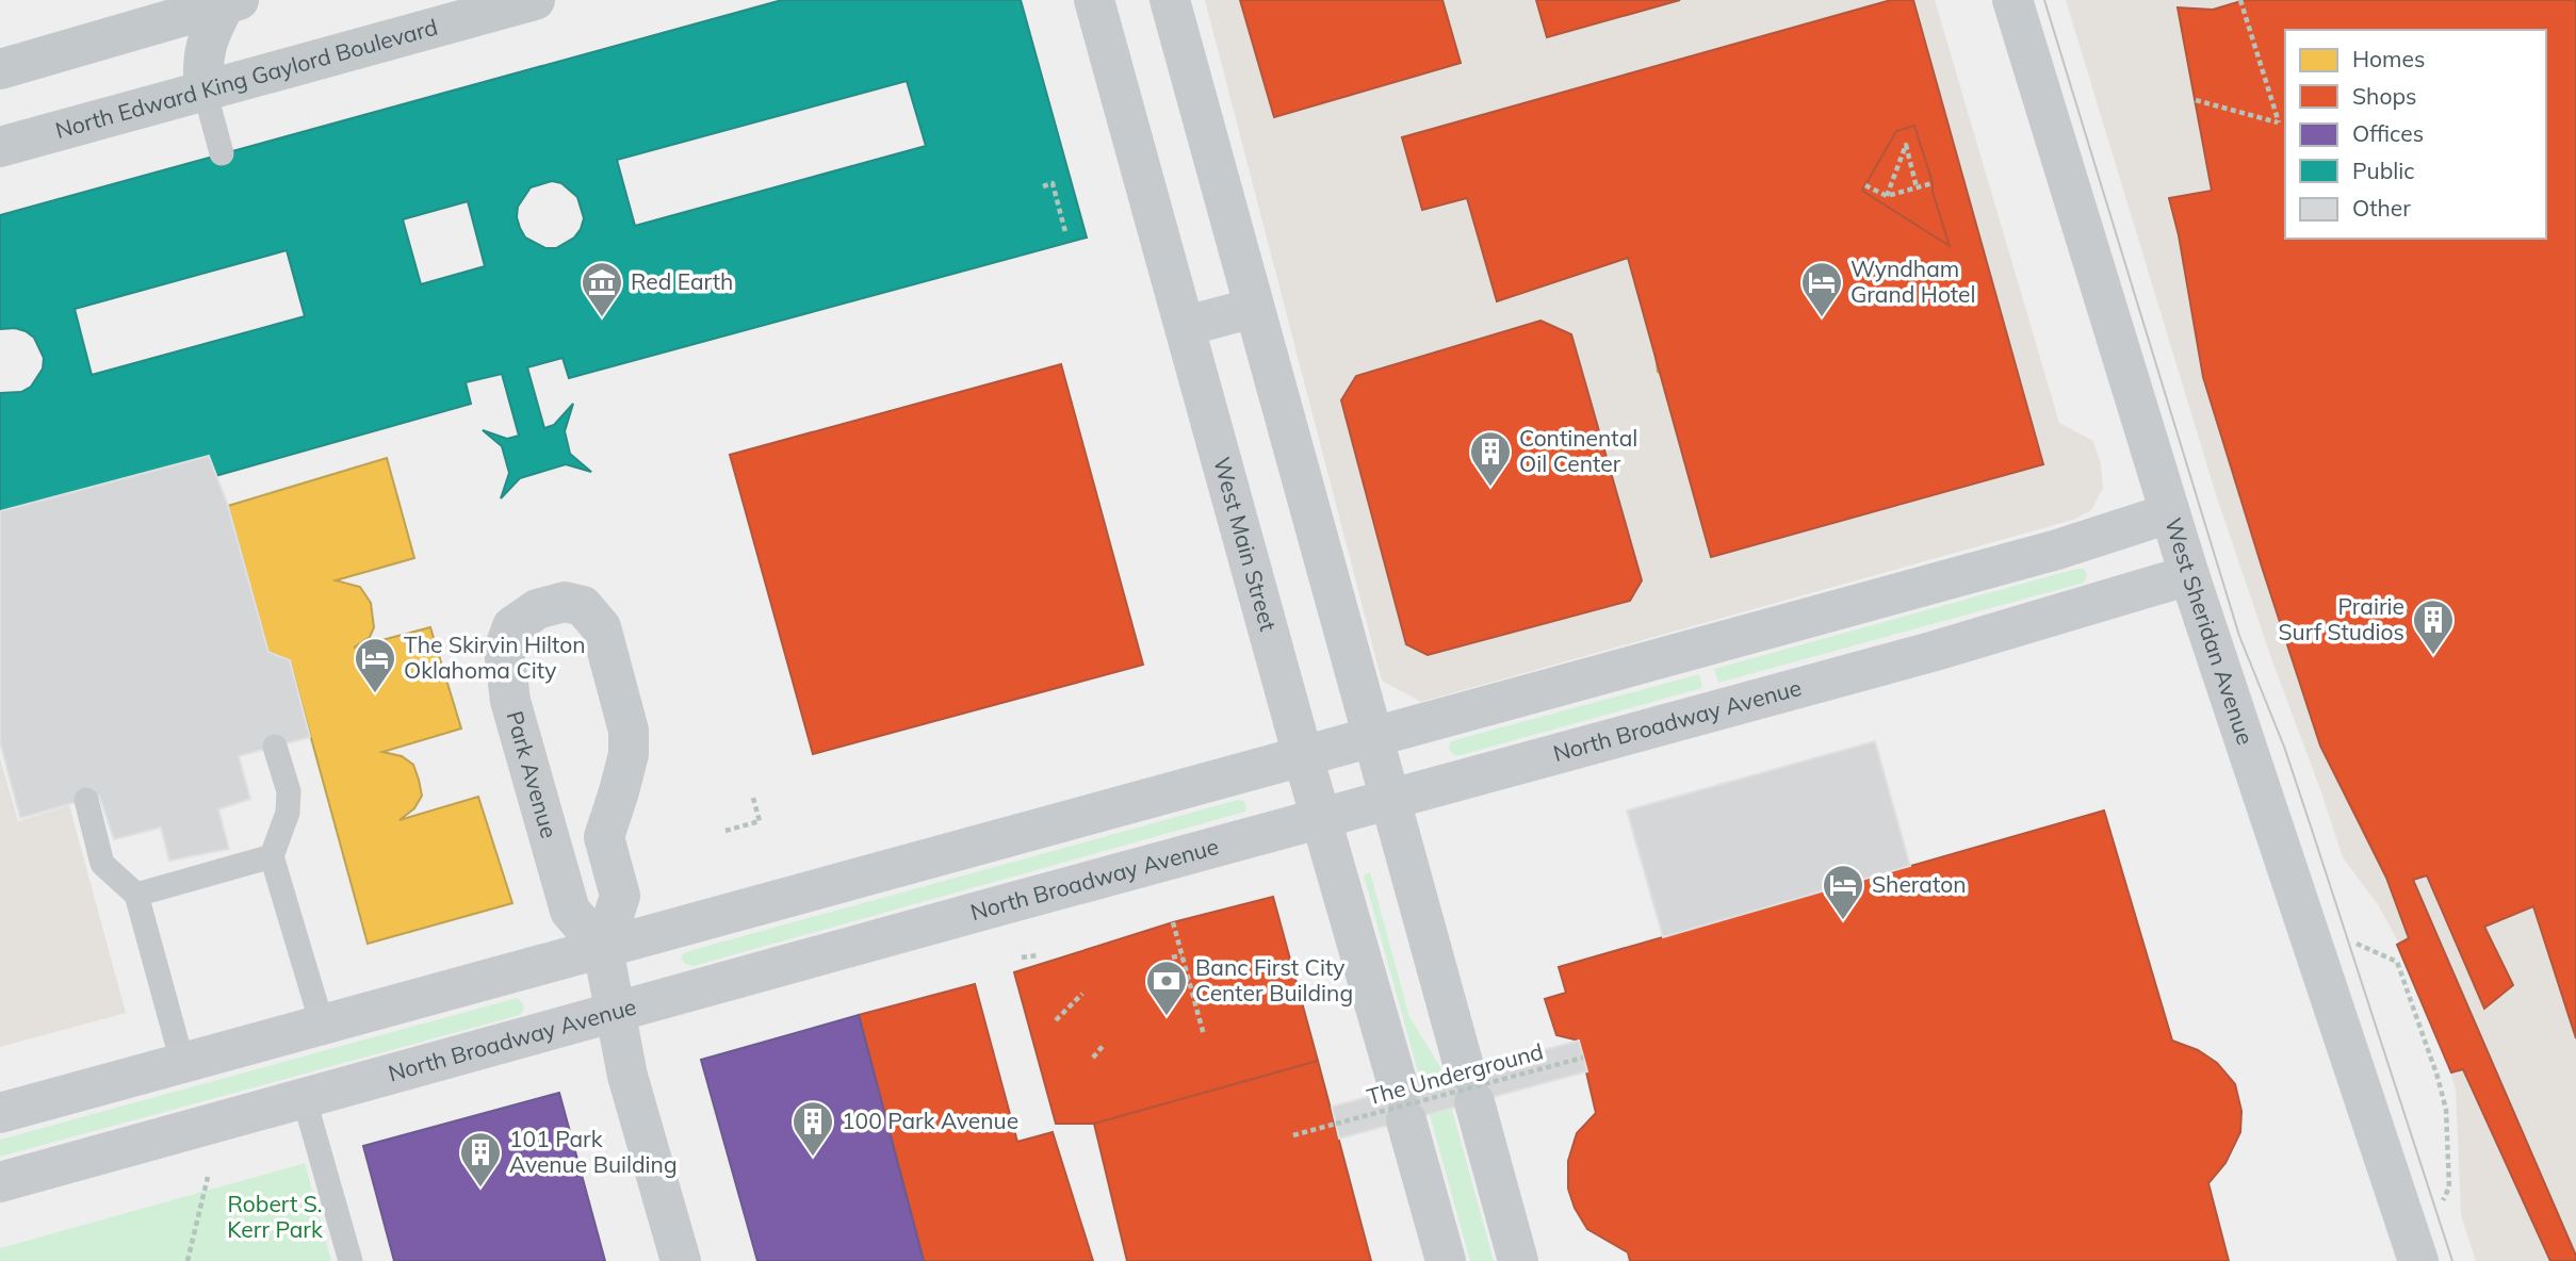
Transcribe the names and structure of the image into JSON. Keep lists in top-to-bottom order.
{
  "streets": {
    "main road": ["North Edward King Gaylord Boulevard"],
    "street": [
      "West Main Street",
      "West Sheridan Avenue",
      "North Broadway Avenue",
      "Park Avenue"
    ],
    "path": ["The Underground"]
  },
  "crossings": [
    ["West Main Street", "North Broadway Avenue"],
    ["West Sheridan Avenue", "North Broadway Avenue"],
    ["North Broadway Avenue", "Park Avenue"]
  ],
  "parks": ["Robert S. Kerr Park"],
  "places": {
    "museum": ["Red Earth"],
    "hotel": ["Wyndham Grand Hotel", "The Skirvin Hilton Oklahoma City", "Sheraton"],
    "building": [
      "Continental Oil Center",
      "Prairie Surf Studios",
      "100 Park Avenue",
      "101 Park Avenue Building"
    ],
    "bank": ["Banc First City Center Building"]
  },
  "legend": [
    "Homes",
    "Shops",
    "Offices",
    "Public",
    "Other"
  ]
}
